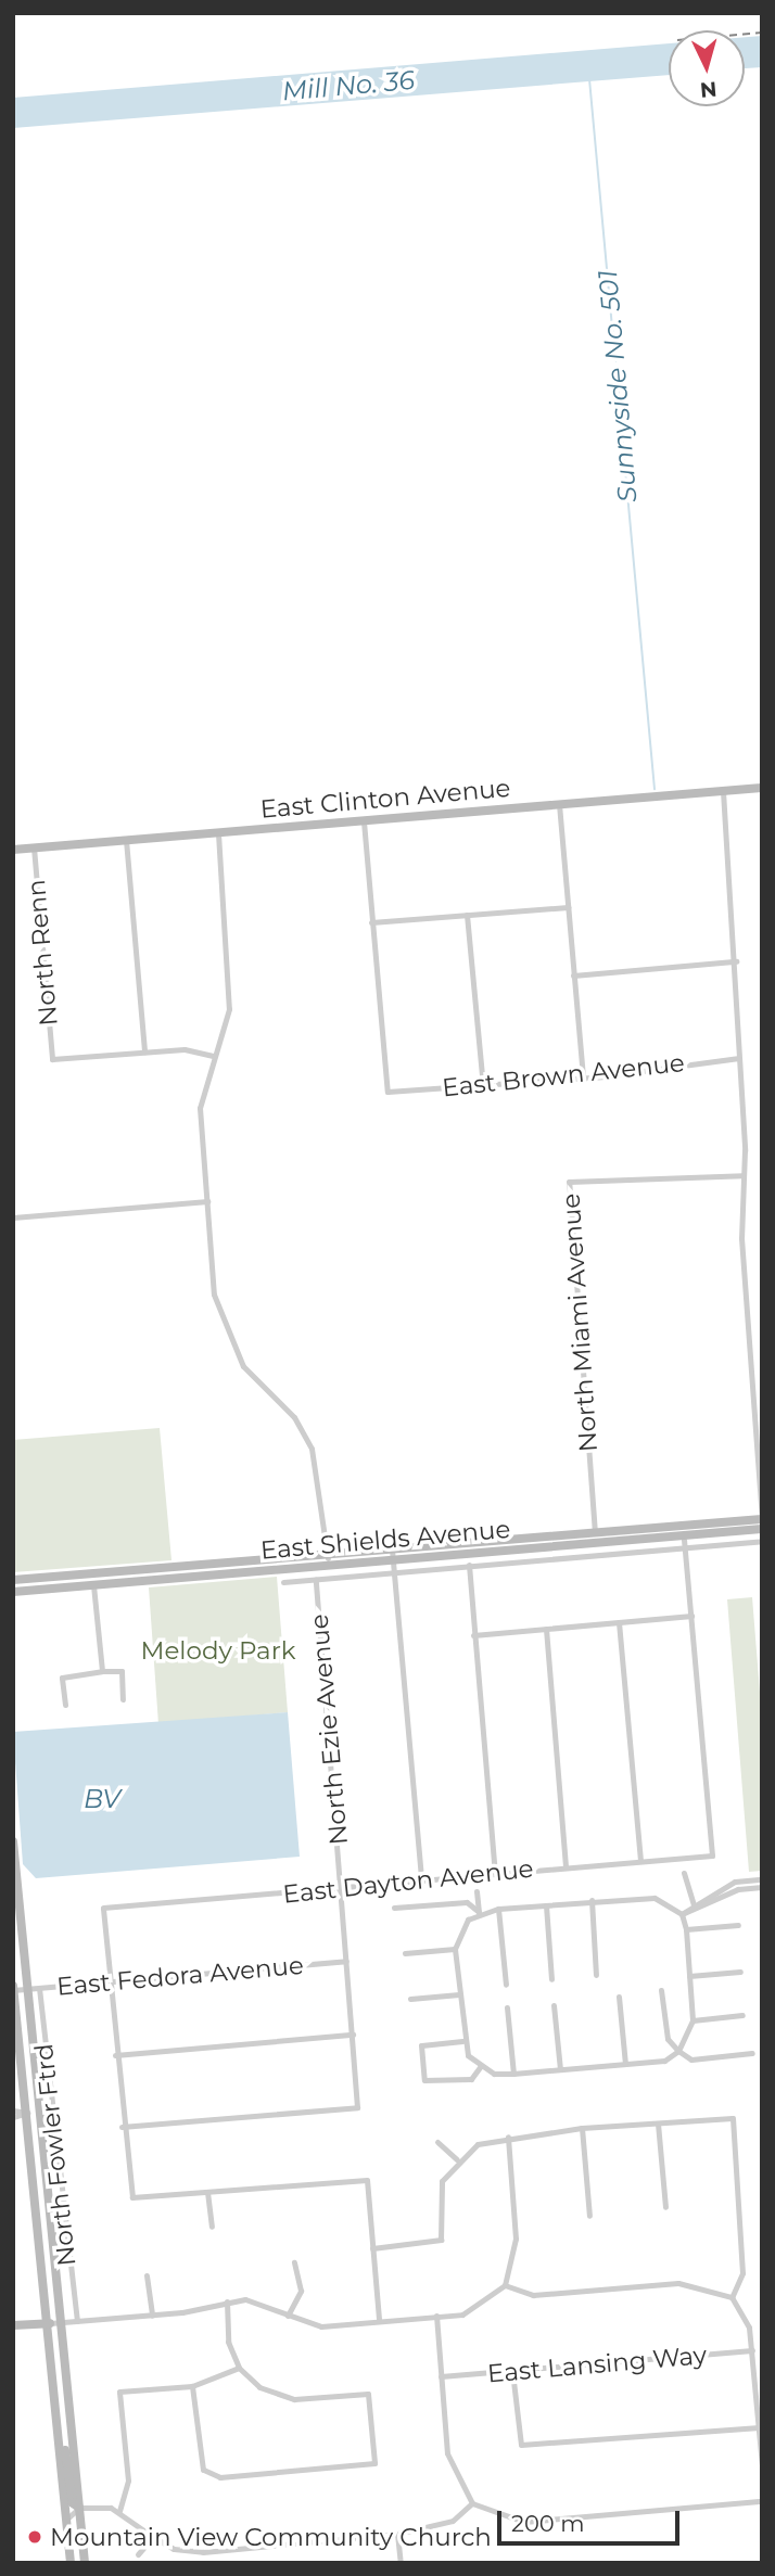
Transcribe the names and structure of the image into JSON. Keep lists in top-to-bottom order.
{
  "streets": {
    "main road": ["East Clinton Avenue", "East Shields Avenue"],
    "street": [
      "North Renn",
      "East Brown Avenue",
      "North Miami Avenue",
      "North Ezie Avenue",
      "East Dayton Avenue",
      "East Fedora Avenue",
      "North Fowler Ftrd",
      "East Lansing Way"
    ]
  },
  "crossings": [
    ["East Clinton Avenue", "North Renn"],
    ["North Miami Avenue", "East Shields Avenue"],
    ["East Shields Avenue", "North Ezie Avenue"],
    ["North Ezie Avenue", "East Dayton Avenue"],
    ["North Ezie Avenue", "East Fedora Avenue"],
    ["East Dayton Avenue", "East Fedora Avenue"],
    ["East Fedora Avenue", "North Fowler Ftrd"]
  ],
  "water": ["Mill No. 36", "Sunnyside No. 501", "BV"],
  "parks": ["Melody Park"],
  "places": ["Mountain View Community Church"],
  "scale_bar": "200 m",
  "north": "bottom"
}
